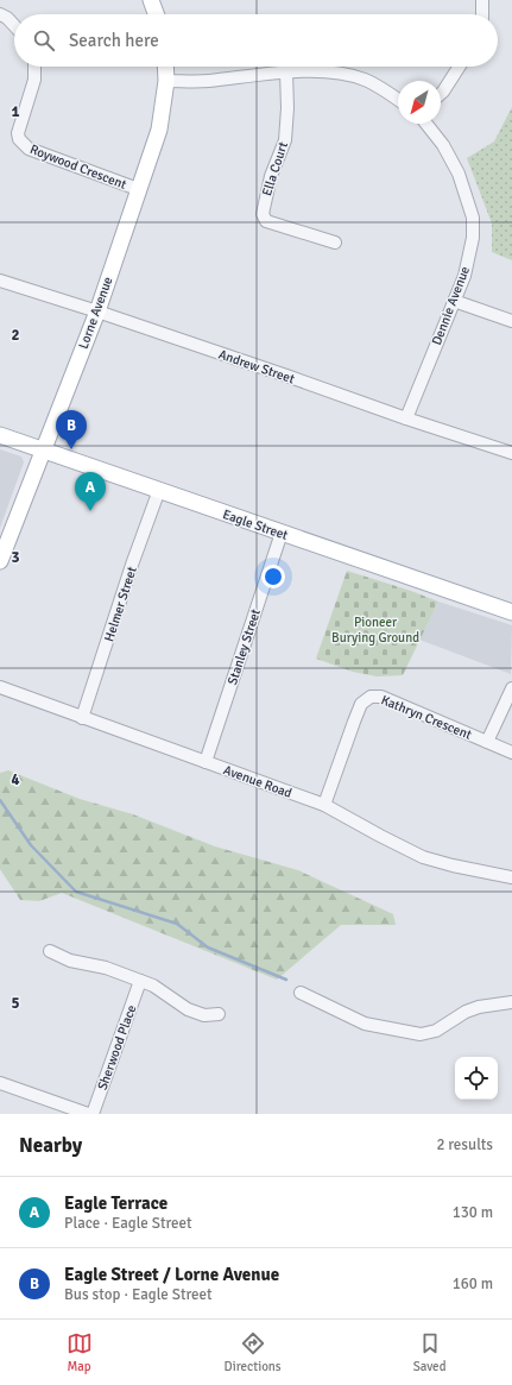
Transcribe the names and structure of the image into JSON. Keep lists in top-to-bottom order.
{
  "streets": {
    "main road": ["Lorne Avenue", "Eagle Street"],
    "street": [
      "Roywood Crescent",
      "Ella Court",
      "Dennie Avenue",
      "Andrew Street",
      "Helmer Street",
      "Stanley Street",
      "Kathryn Crescent",
      "Avenue Road",
      "Sherwood Place"
    ]
  },
  "crossings": [
    ["Roywood Crescent", "Lorne Avenue"],
    ["Dennie Avenue", "Andrew Street"],
    ["Lorne Avenue", "Andrew Street"],
    ["Lorne Avenue", "Eagle Street"],
    ["Eagle Street", "Helmer Street"],
    ["Eagle Street", "Stanley Street"],
    ["Helmer Street", "Avenue Road"],
    ["Stanley Street", "Avenue Road"],
    ["Kathryn Crescent", "Avenue Road"]
  ],
  "parks": ["Pioneer Burying Ground"],
  "north": "bottom left",
  "page": {
    "search": "Search here",
    "pins": ["B", "A"],
    "heading": ["Nearby", "2 results"],
    "list": [
      {
        "mark": "A",
        "name": "Eagle Terrace",
        "note": "Place · Eagle Street",
        "value": "130 m"
      },
      {
        "mark": "B",
        "name": "Eagle Street / Lorne Avenue",
        "note": "Bus stop · Eagle Street",
        "value": "160 m"
      }
    ],
    "nav": ["Map", "Directions", "Saved"]
  },
  "grid": {
    "rows": [
      "1",
      "2",
      "3",
      "4",
      "5"
    ]
  }
}
